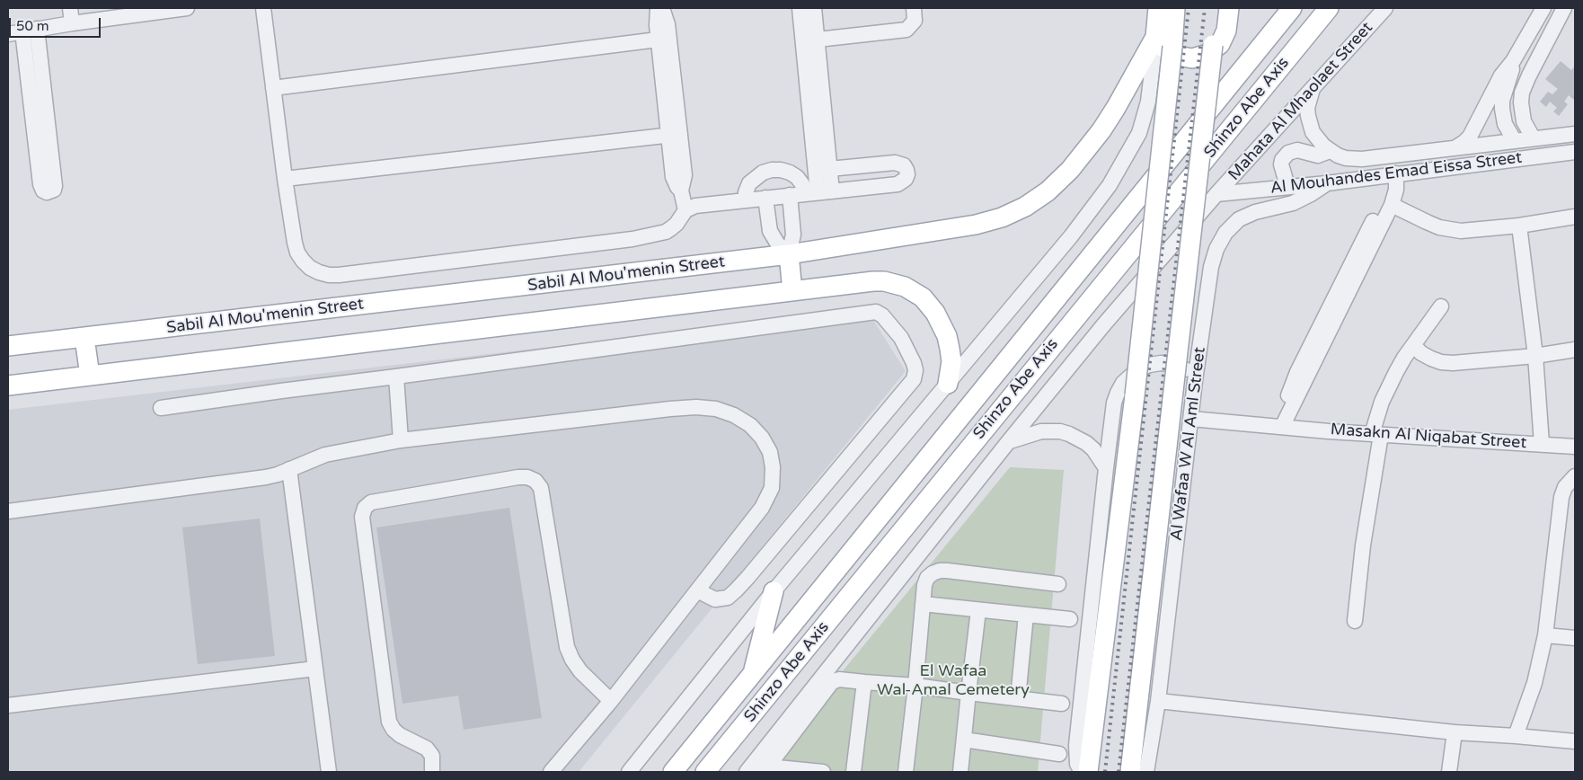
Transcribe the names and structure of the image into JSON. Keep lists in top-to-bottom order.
{
  "streets": {
    "main road": ["Shinzo Abe Axis", "Sabil Al Mou'menin Street"],
    "street": [
      "Mahata Al Mhaolaet Street",
      "Al Mouhandes Emad Eissa Street",
      "Masakn Al Niqabat Street",
      "Al Wafaa W Al Aml Street"
    ]
  },
  "crossings": [
    ["Mahata Al Mhaolaet Street", "Al Mouhandes Emad Eissa Street"],
    ["Al Mouhandes Emad Eissa Street", "Al Wafaa W Al Aml Street"],
    ["Masakn Al Niqabat Street", "Al Wafaa W Al Aml Street"]
  ],
  "parks": ["El Wafaa Wal-Amal Cemetery"],
  "scale_bar": "50 m"
}
